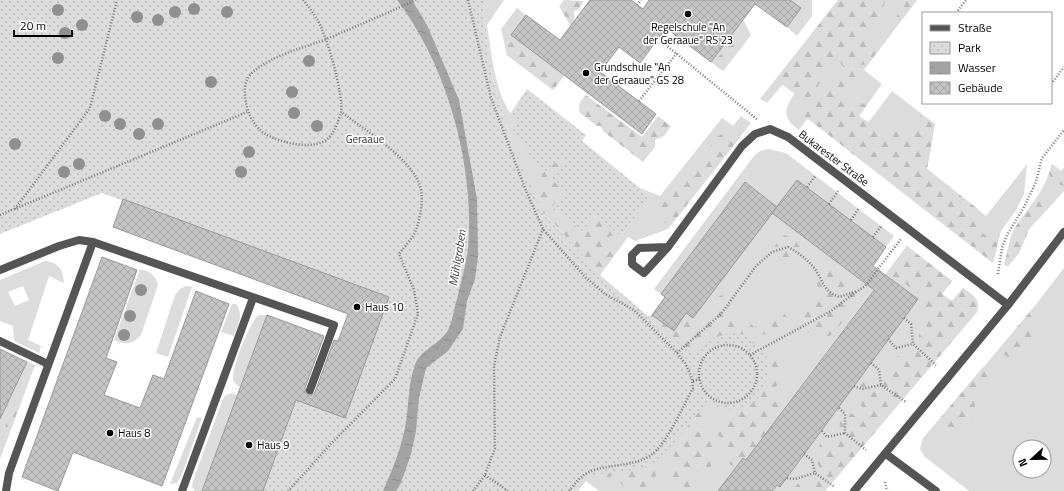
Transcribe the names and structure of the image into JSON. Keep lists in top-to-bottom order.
{
  "streets": {
    "street": ["Bukarester Straße"]
  },
  "water": ["Mühlgraben"],
  "parks": ["Geraaue"],
  "places": [
    "Regelschule \"An der Geraaue\" RS 23",
    "Grundschule \"An der Geraaue\" GS 28",
    "Haus 10",
    "Haus 8",
    "Haus 9"
  ],
  "legend": [
    "Straße",
    "Park",
    "Wasser",
    "Gebäude"
  ],
  "scale_bar": "20 m",
  "north": "left"
}
